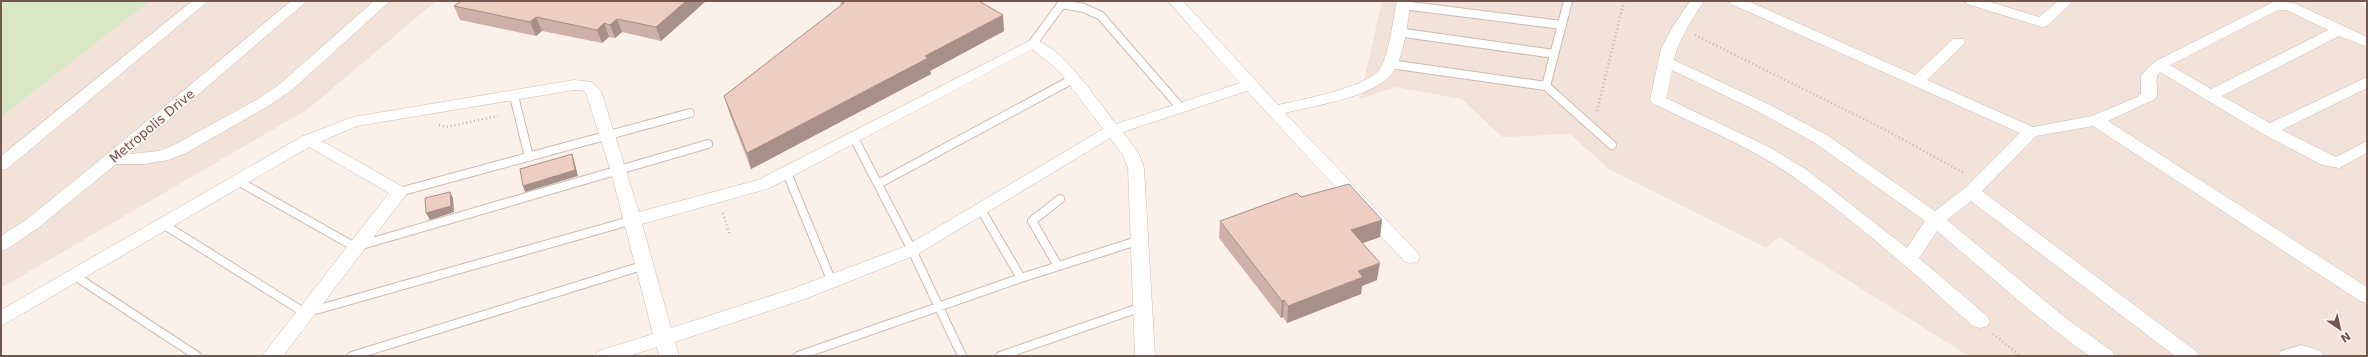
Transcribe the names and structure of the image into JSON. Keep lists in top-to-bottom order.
{
  "streets": {
    "street": ["Metropolis Drive"]
  },
  "north": "bottom right"
}
